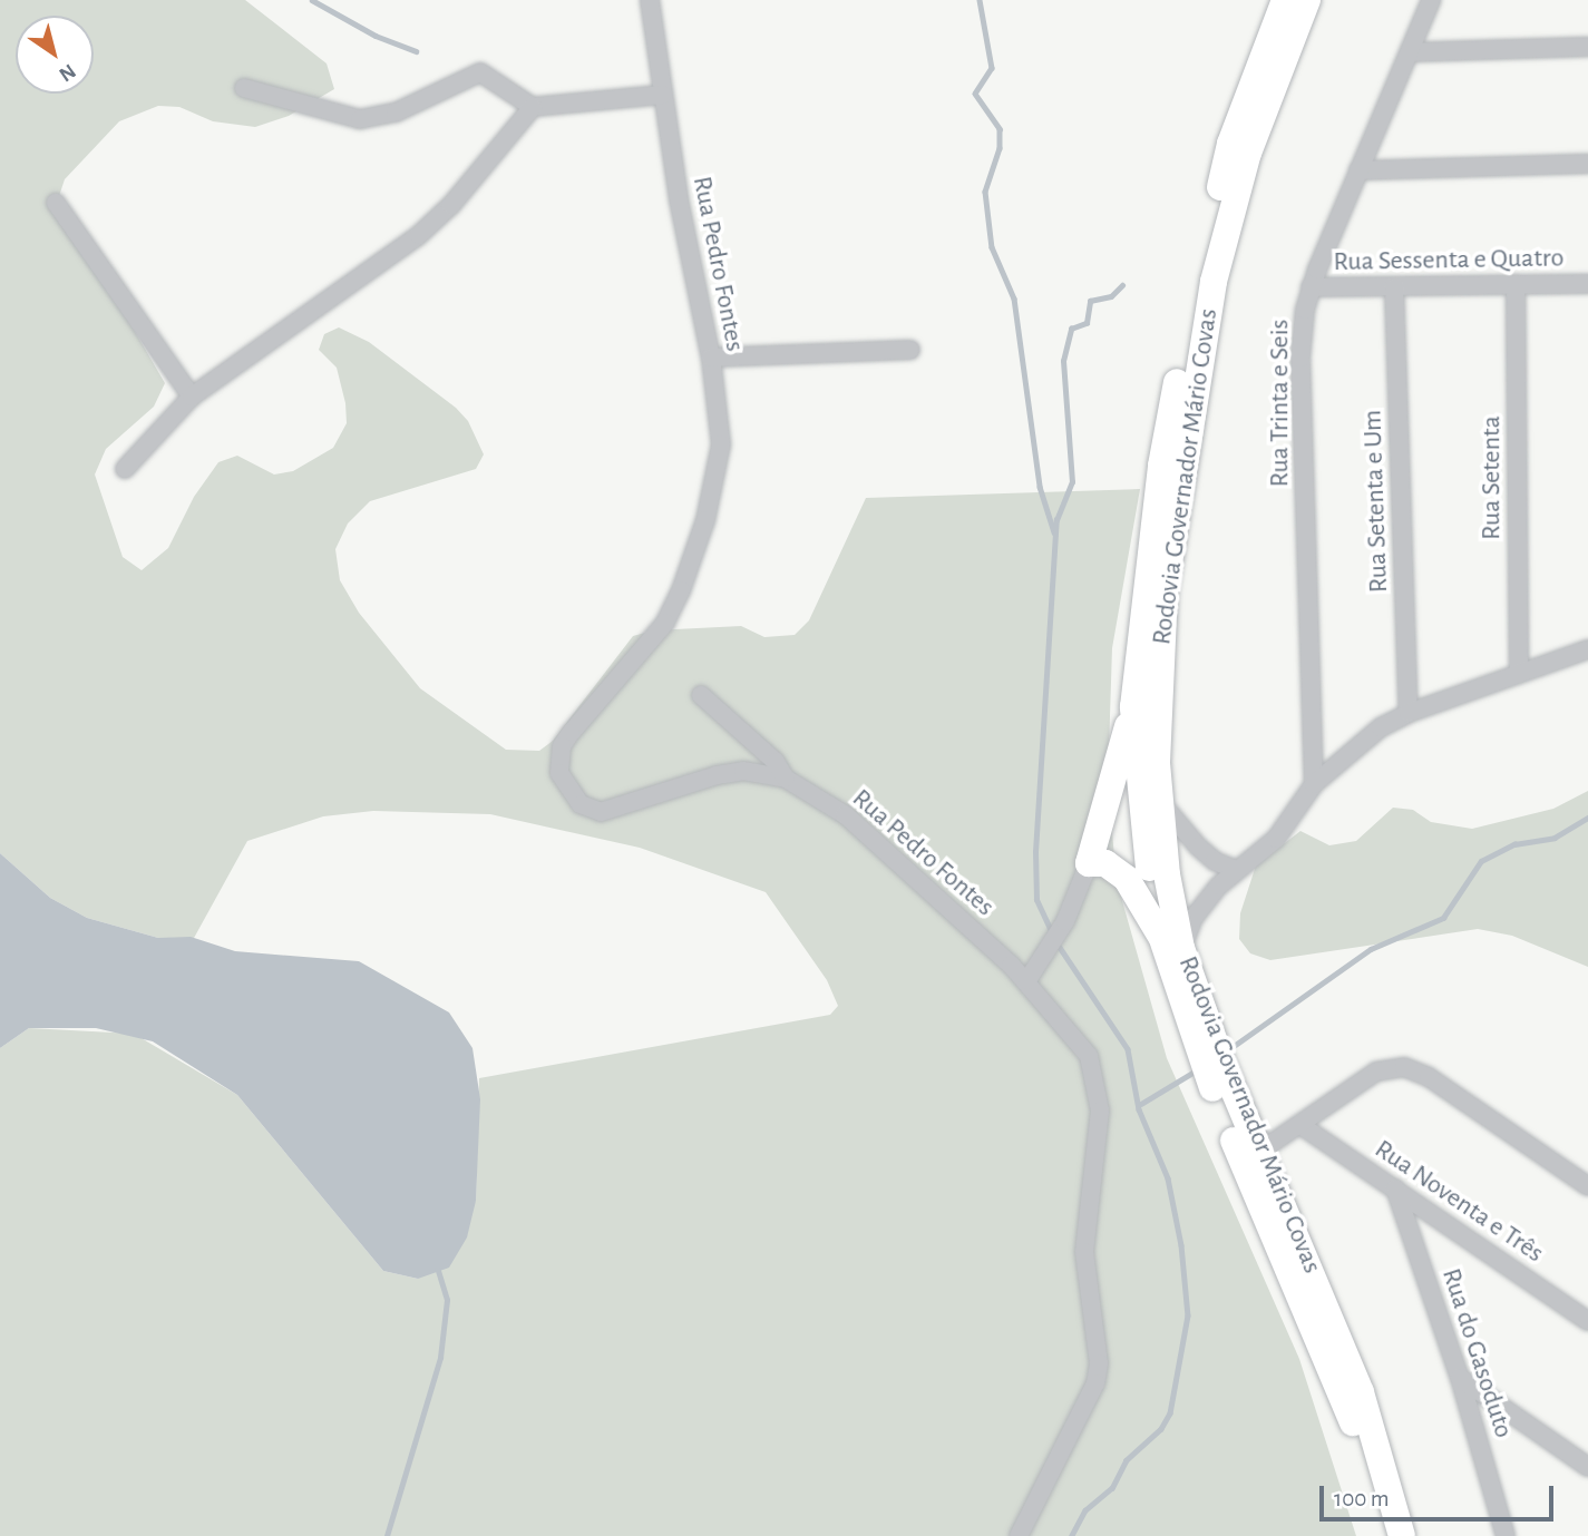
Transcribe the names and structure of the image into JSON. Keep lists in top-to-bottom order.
{
  "streets": {
    "highway": ["Rodovia Governador Mário Covas"],
    "street": [
      "Rua Sessenta e Quatro",
      "Rua Pedro Fontes",
      "Rua Trinta e Seis",
      "Rua Setenta",
      "Rua Setenta e Um",
      "Rua Noventa e Três",
      "Rua do Gasoduto"
    ]
  },
  "crossings": [
    ["Rua Sessenta e Quatro", "Rua Trinta e Seis"],
    ["Rua Sessenta e Quatro", "Rua Setenta"],
    ["Rua Sessenta e Quatro", "Rua Setenta e Um"],
    ["Rua Noventa e Três", "Rua do Gasoduto"]
  ],
  "scale_bar": "100 m",
  "north": "bottom right"
}
